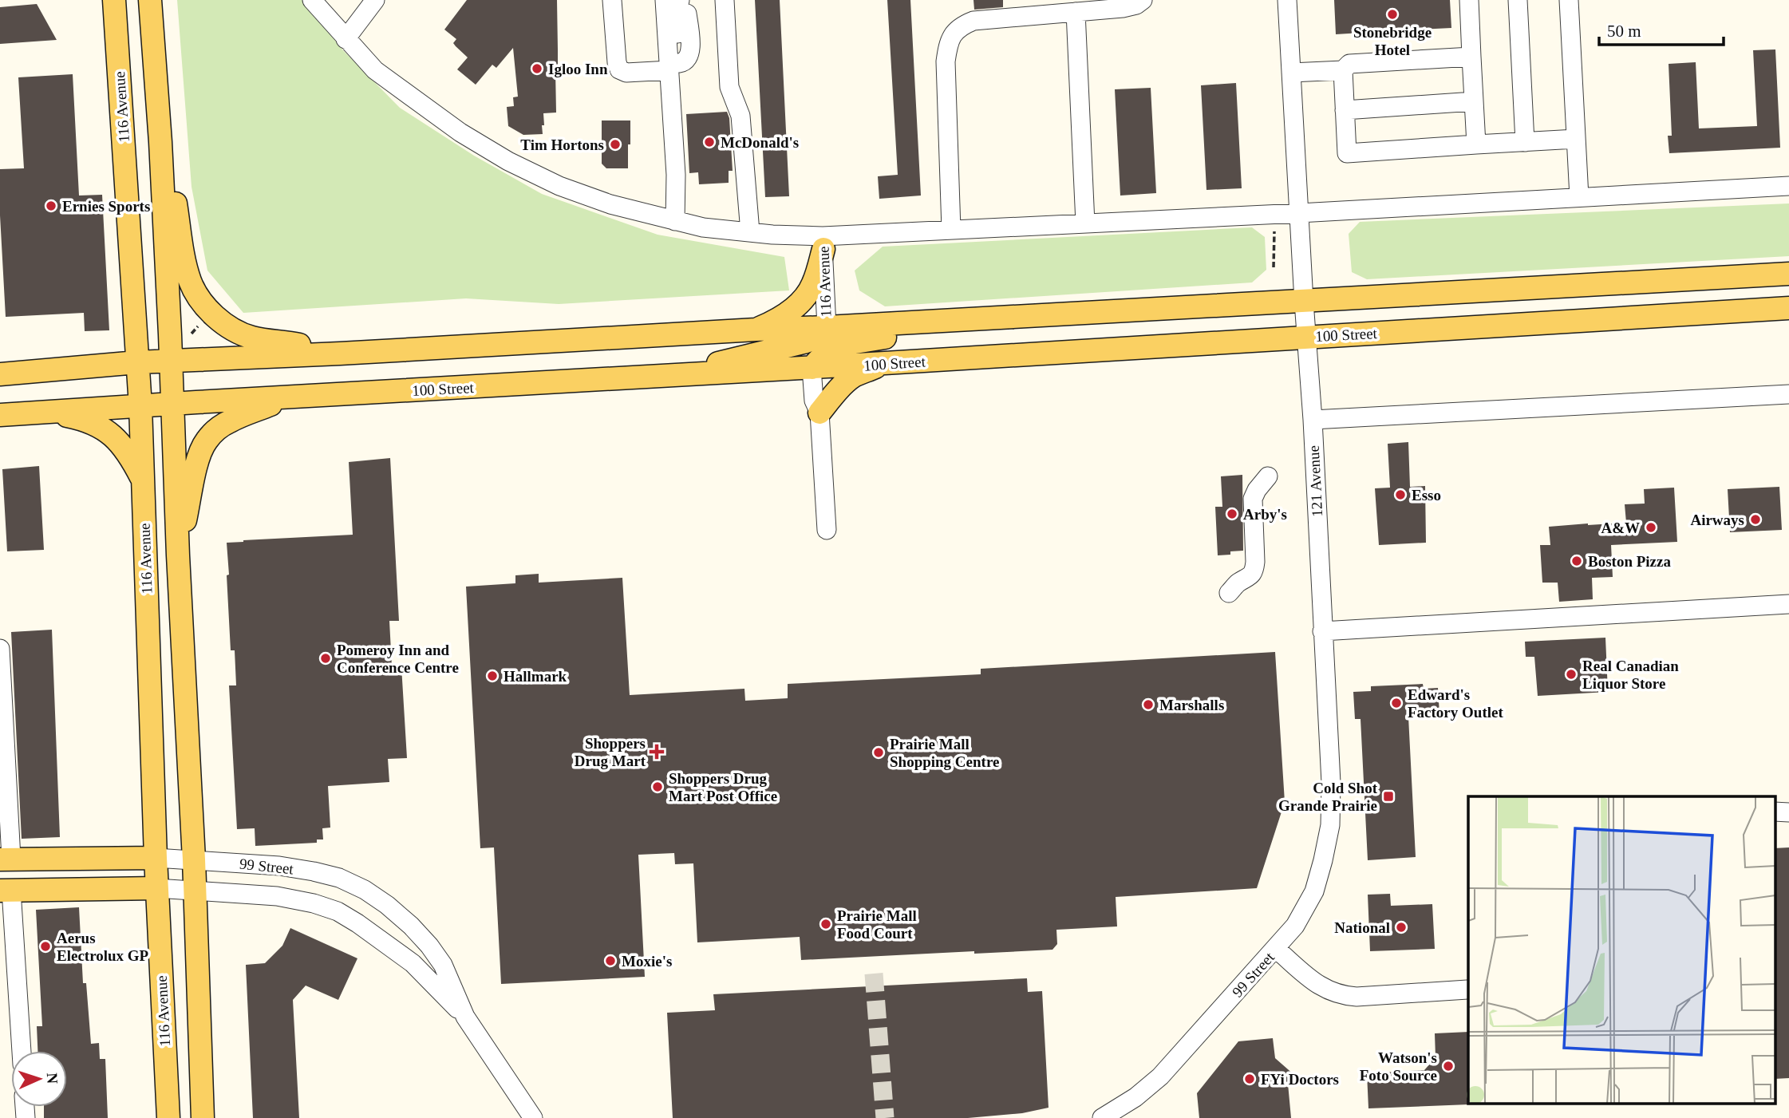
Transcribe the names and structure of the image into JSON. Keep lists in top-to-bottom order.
{
  "streets": {
    "main road": ["116 Avenue", "100 Street", "99 Street"],
    "street": ["121 Avenue"]
  },
  "crossings": [
    ["116 Avenue", "100 Street"],
    ["116 Avenue", "99 Street"],
    ["100 Street", "121 Avenue"],
    ["121 Avenue", "99 Street"]
  ],
  "places": {
    "other": [
      "Stonebridge Hotel",
      "Igloo Inn",
      "McDonald's",
      "Tim Hortons",
      "Ernies Sports",
      "Esso",
      "Arby's",
      "Airways",
      "A&W",
      "Boston Pizza",
      "Pomeroy Inn and Conference Centre",
      "Real Canadian Liquor Store",
      "Hallmark",
      "Edward's Factory Outlet",
      "Marshalls",
      "Prairie Mall Shopping Centre",
      "Shoppers Drug Mart Post Office",
      "Prairie Mall Food Court",
      "National",
      "Aerus Electrolux GP",
      "Moxie's",
      "Watson's Foto Source",
      "FYi Doctors"
    ],
    "health": ["Shoppers Drug Mart"],
    "transit": ["Cold Shot Grande Prairie"]
  },
  "scale_bar": "50 m",
  "north": "right"
}
